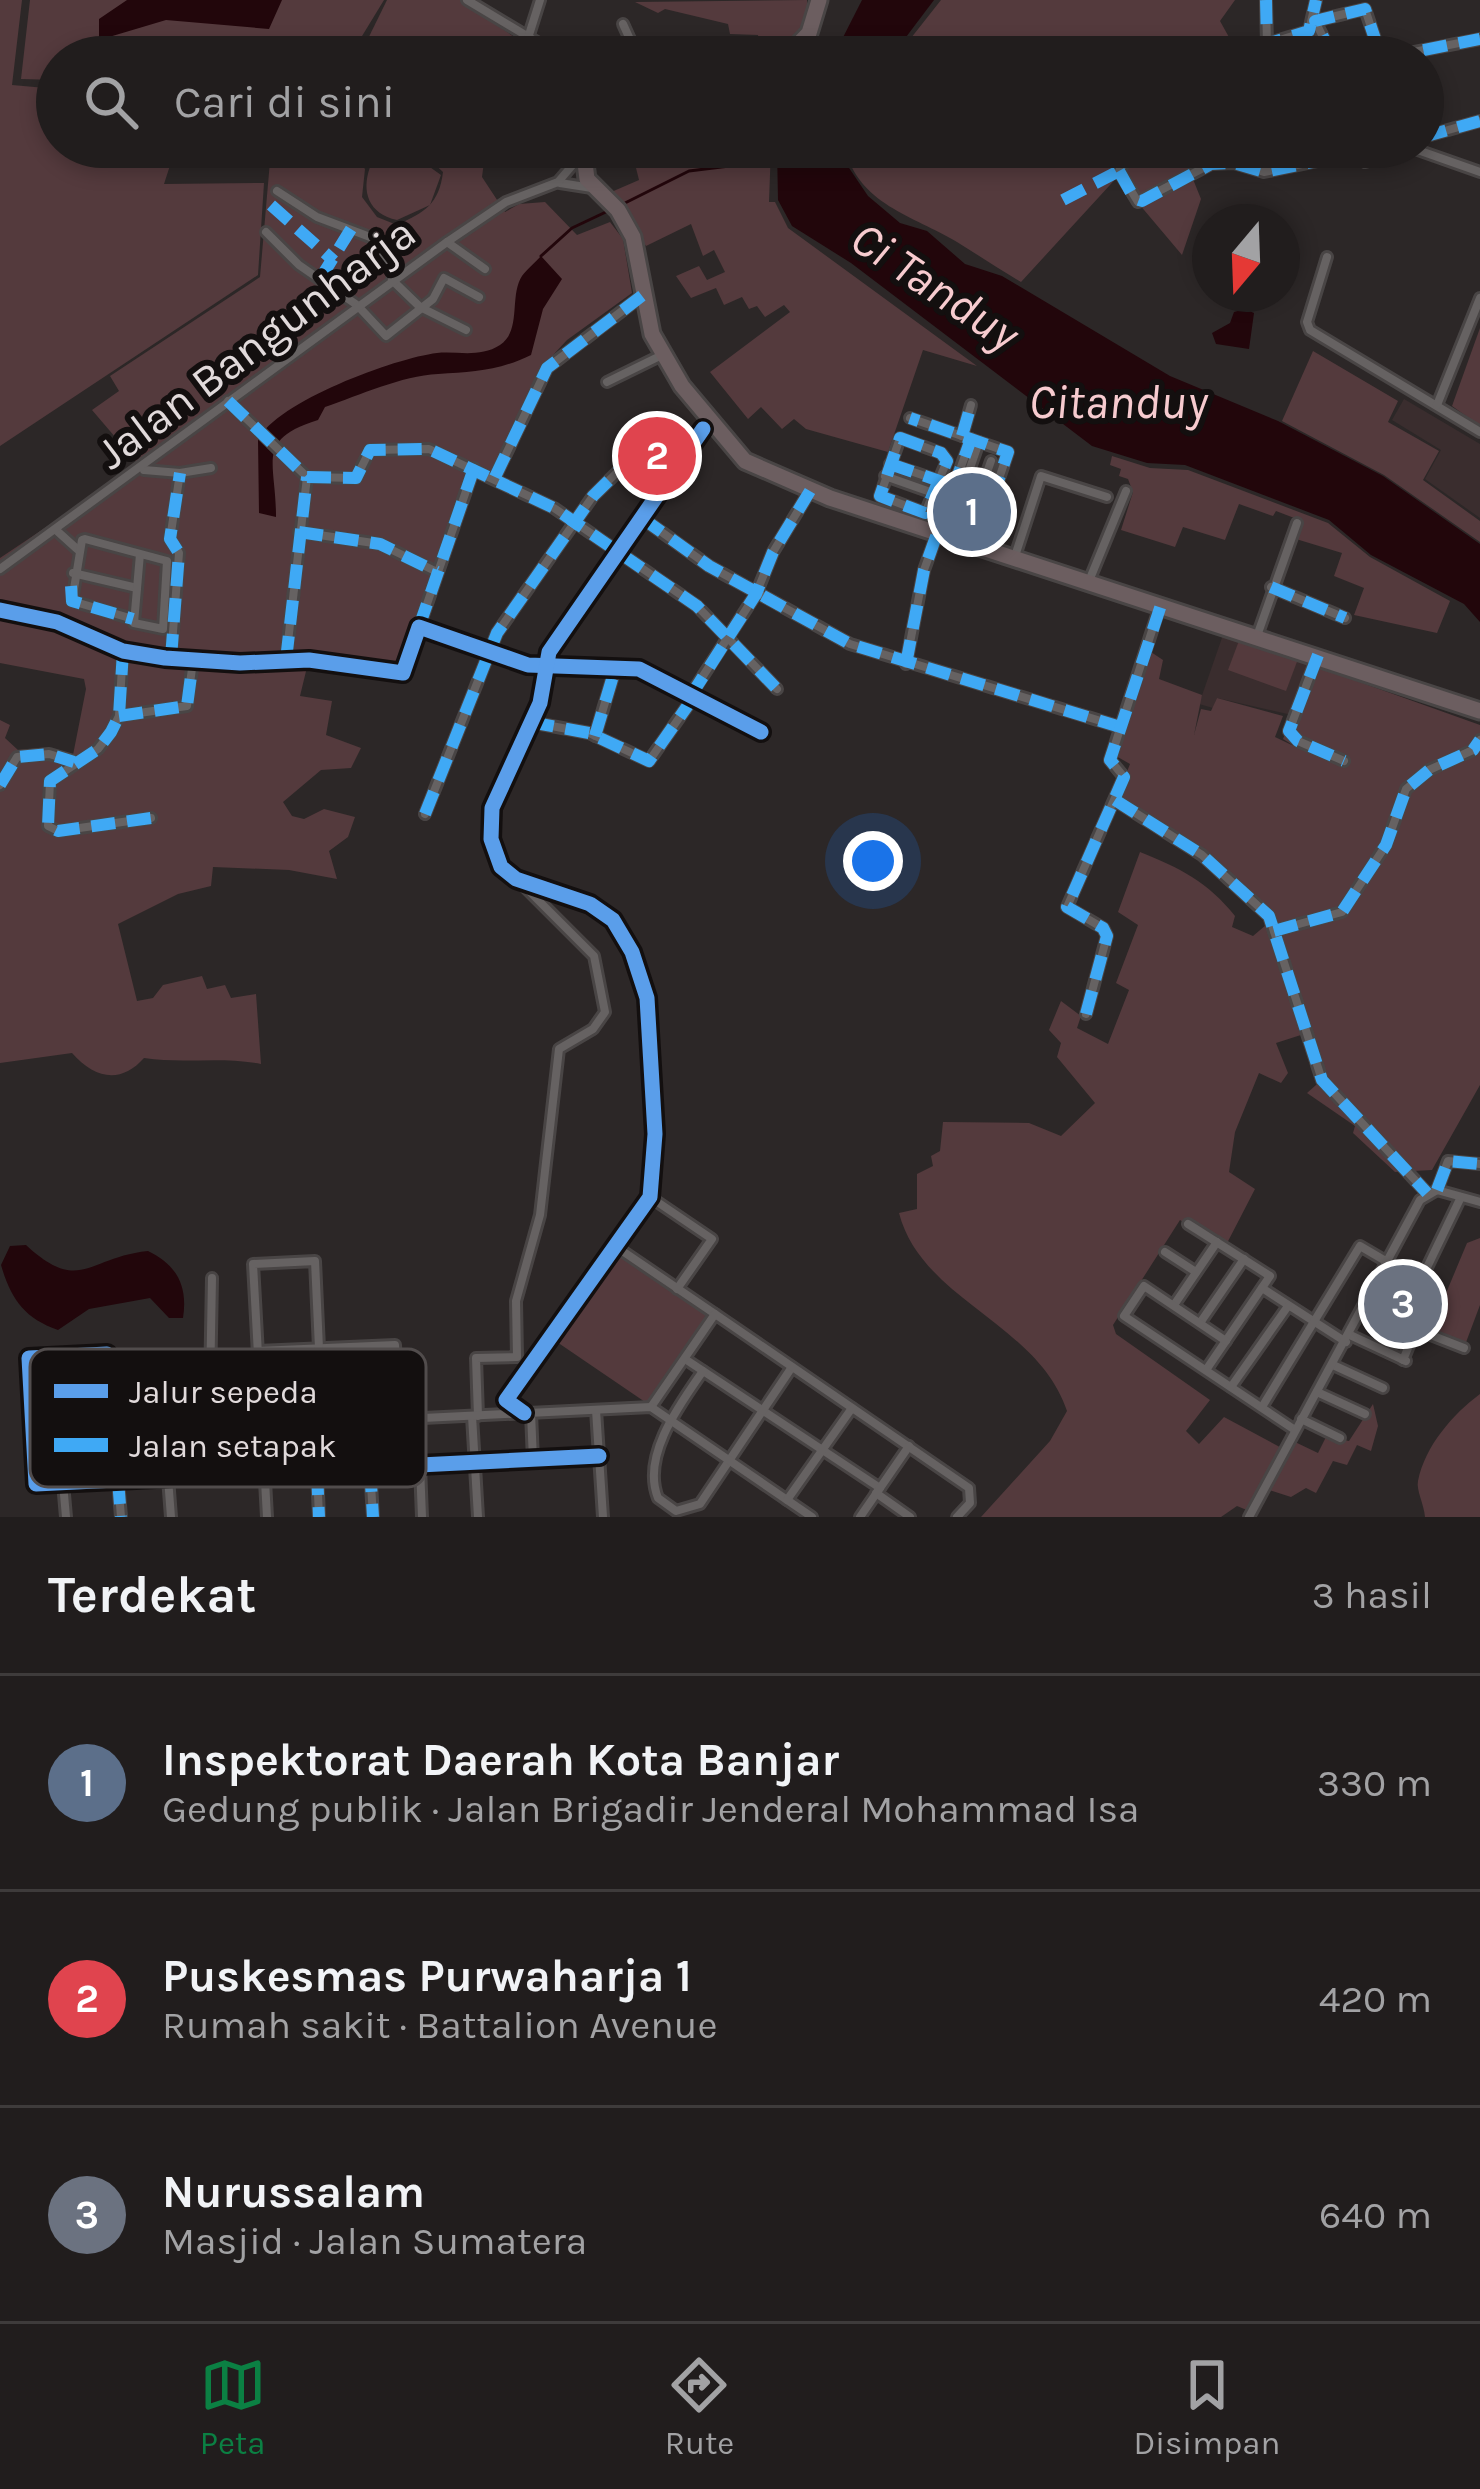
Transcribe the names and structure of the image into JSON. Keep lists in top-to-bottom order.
{
  "streets": {
    "street": ["Jalan Bangunharja"]
  },
  "water": ["Ci Tanduy", "Citanduy"],
  "legend": ["Jalur sepeda", "Jalan setapak"],
  "north": "bottom",
  "page": {
    "search": "Cari di sini",
    "pins": ["2", "1", "3"],
    "heading": ["Terdekat", "3 hasil"],
    "list": [
      {
        "mark": "1",
        "name": "Inspektorat Daerah Kota Banjar",
        "note": "Gedung publik · Jalan Brigadir Jenderal Mohammad Isa",
        "value": "330 m"
      },
      {
        "mark": "2",
        "name": "Puskesmas Purwaharja 1",
        "note": "Rumah sakit · Battalion Avenue",
        "value": "420 m"
      },
      {
        "mark": "3",
        "name": "Nurussalam",
        "note": "Masjid · Jalan Sumatera",
        "value": "640 m"
      }
    ],
    "nav": ["Peta", "Rute", "Disimpan"]
  }
}
